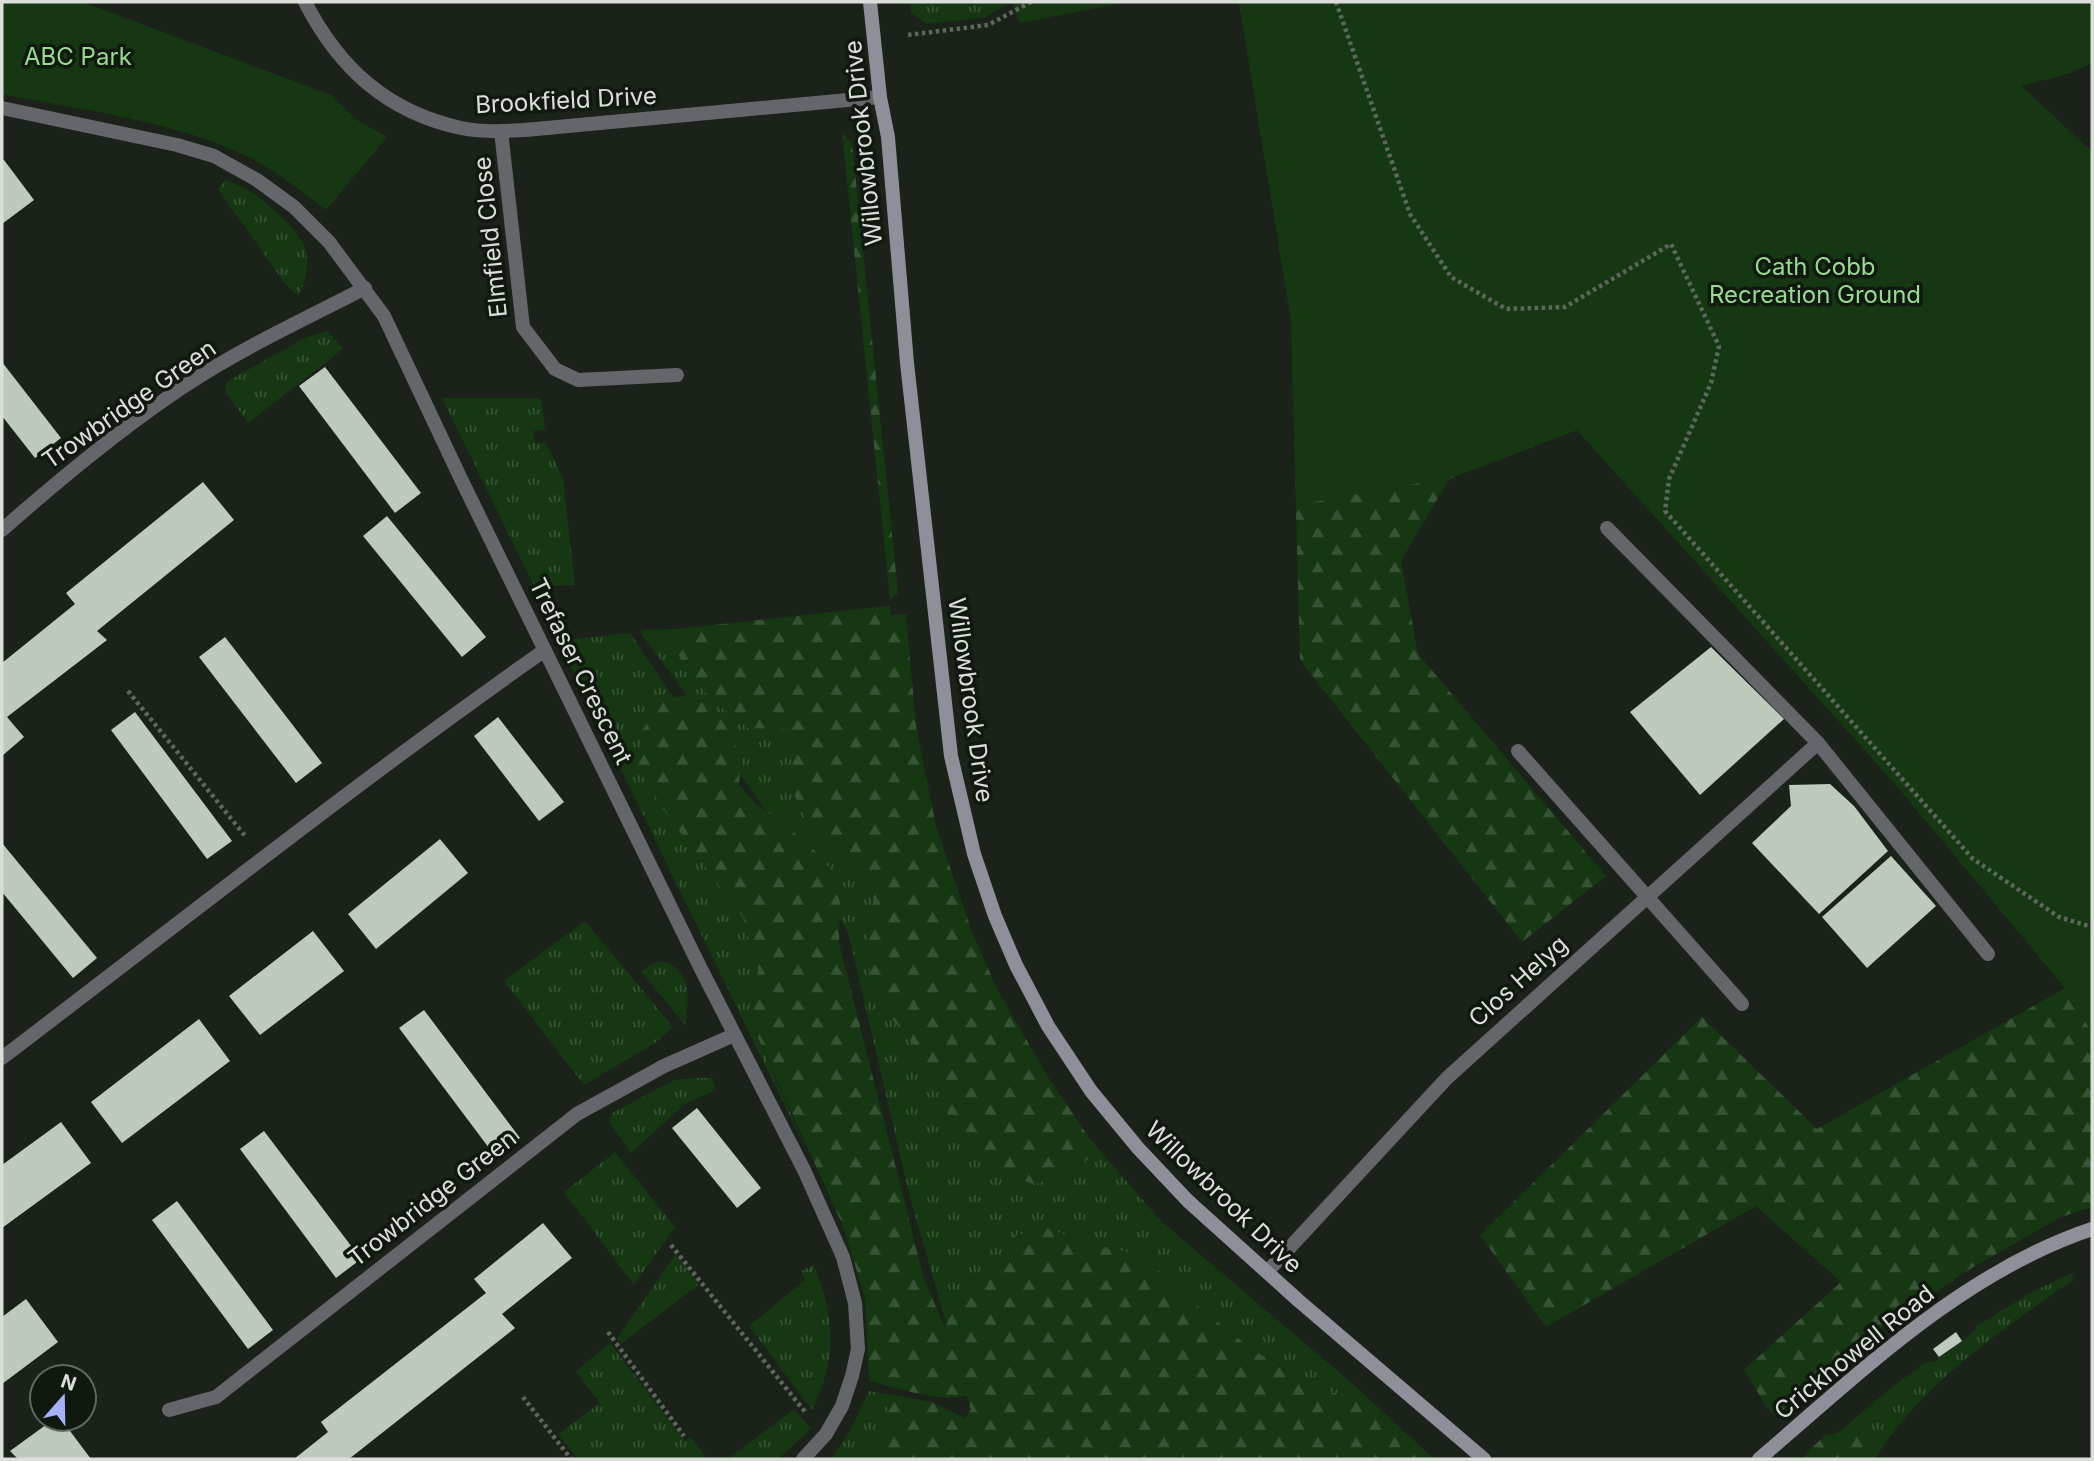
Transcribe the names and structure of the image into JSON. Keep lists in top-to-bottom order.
{
  "streets": {
    "street": [
      "Brookfield Drive",
      "Willowbrook Drive",
      "Elmfield Close",
      "Trowbridge Green",
      "Trefaser Crescent",
      "Clos Helyg",
      "Crickhowell Road"
    ]
  },
  "crossings": [
    ["Brookfield Drive", "Willowbrook Drive"],
    ["Brookfield Drive", "Elmfield Close"],
    ["Willowbrook Drive", "Clos Helyg"],
    ["Trowbridge Green", "Trefaser Crescent"]
  ],
  "parks": ["ABC Park", "Cath Cobb Recreation Ground"],
  "north": "top"
}
